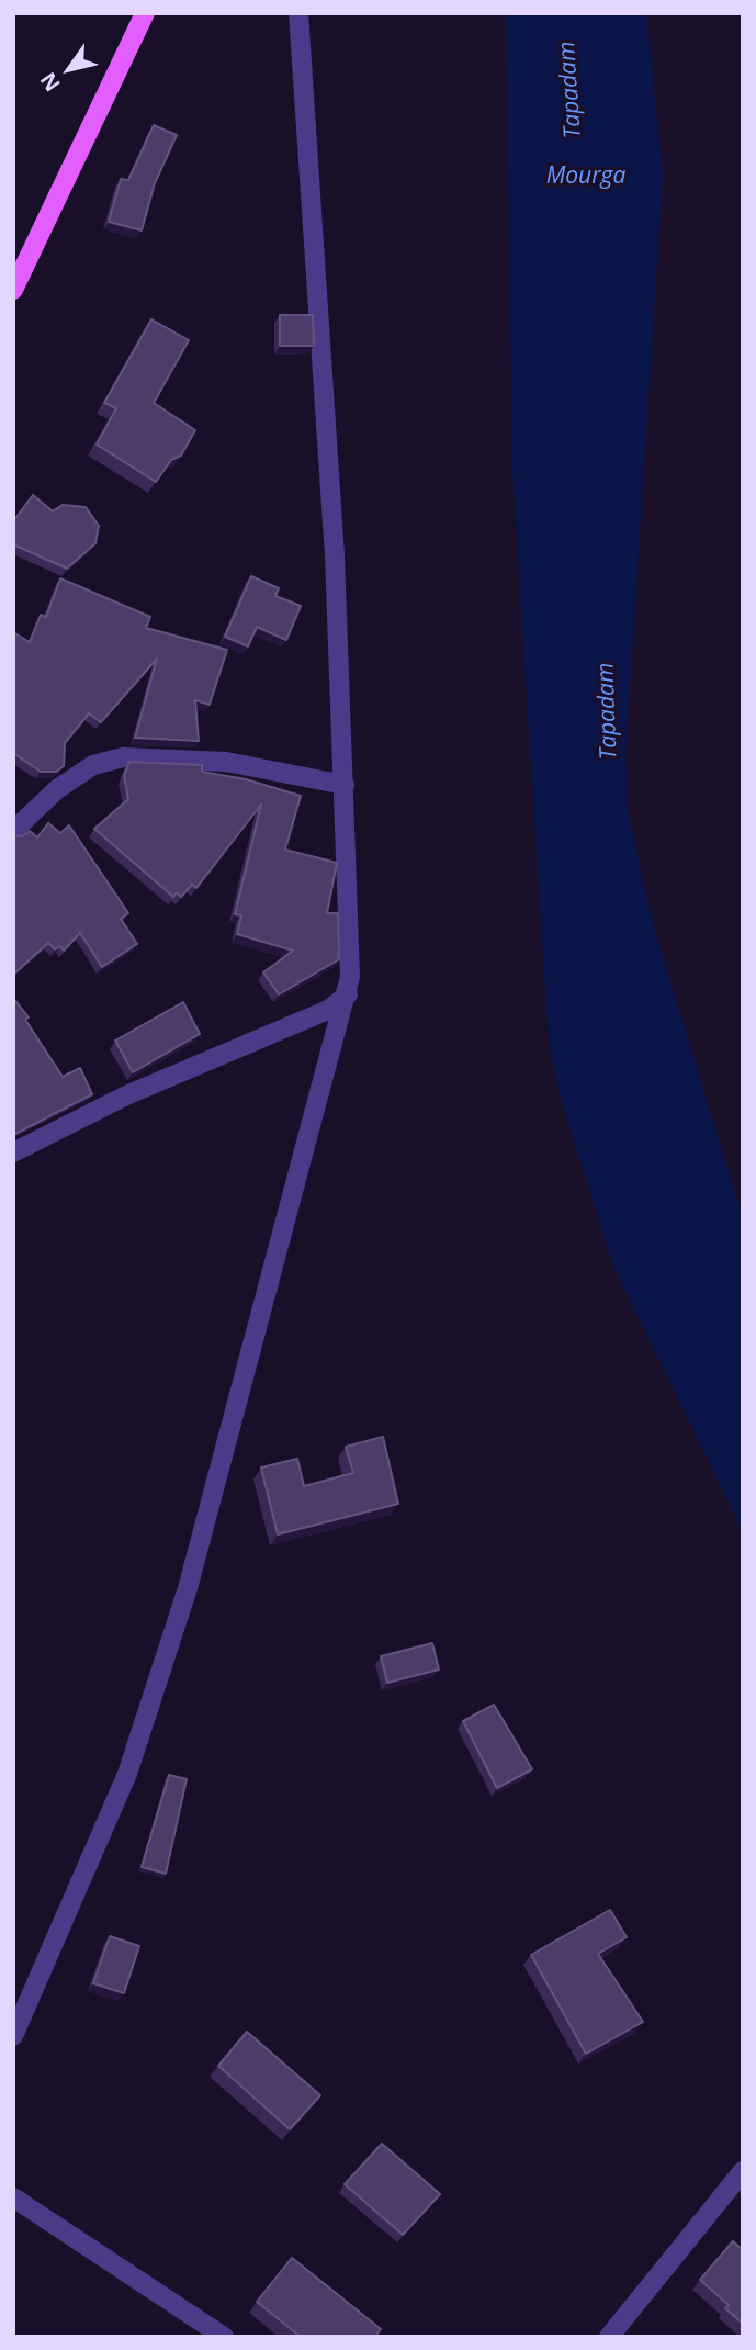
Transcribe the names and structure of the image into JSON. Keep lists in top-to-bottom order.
{
  "water": ["Tapadam", "Mourga"],
  "north": "bottom left"
}
